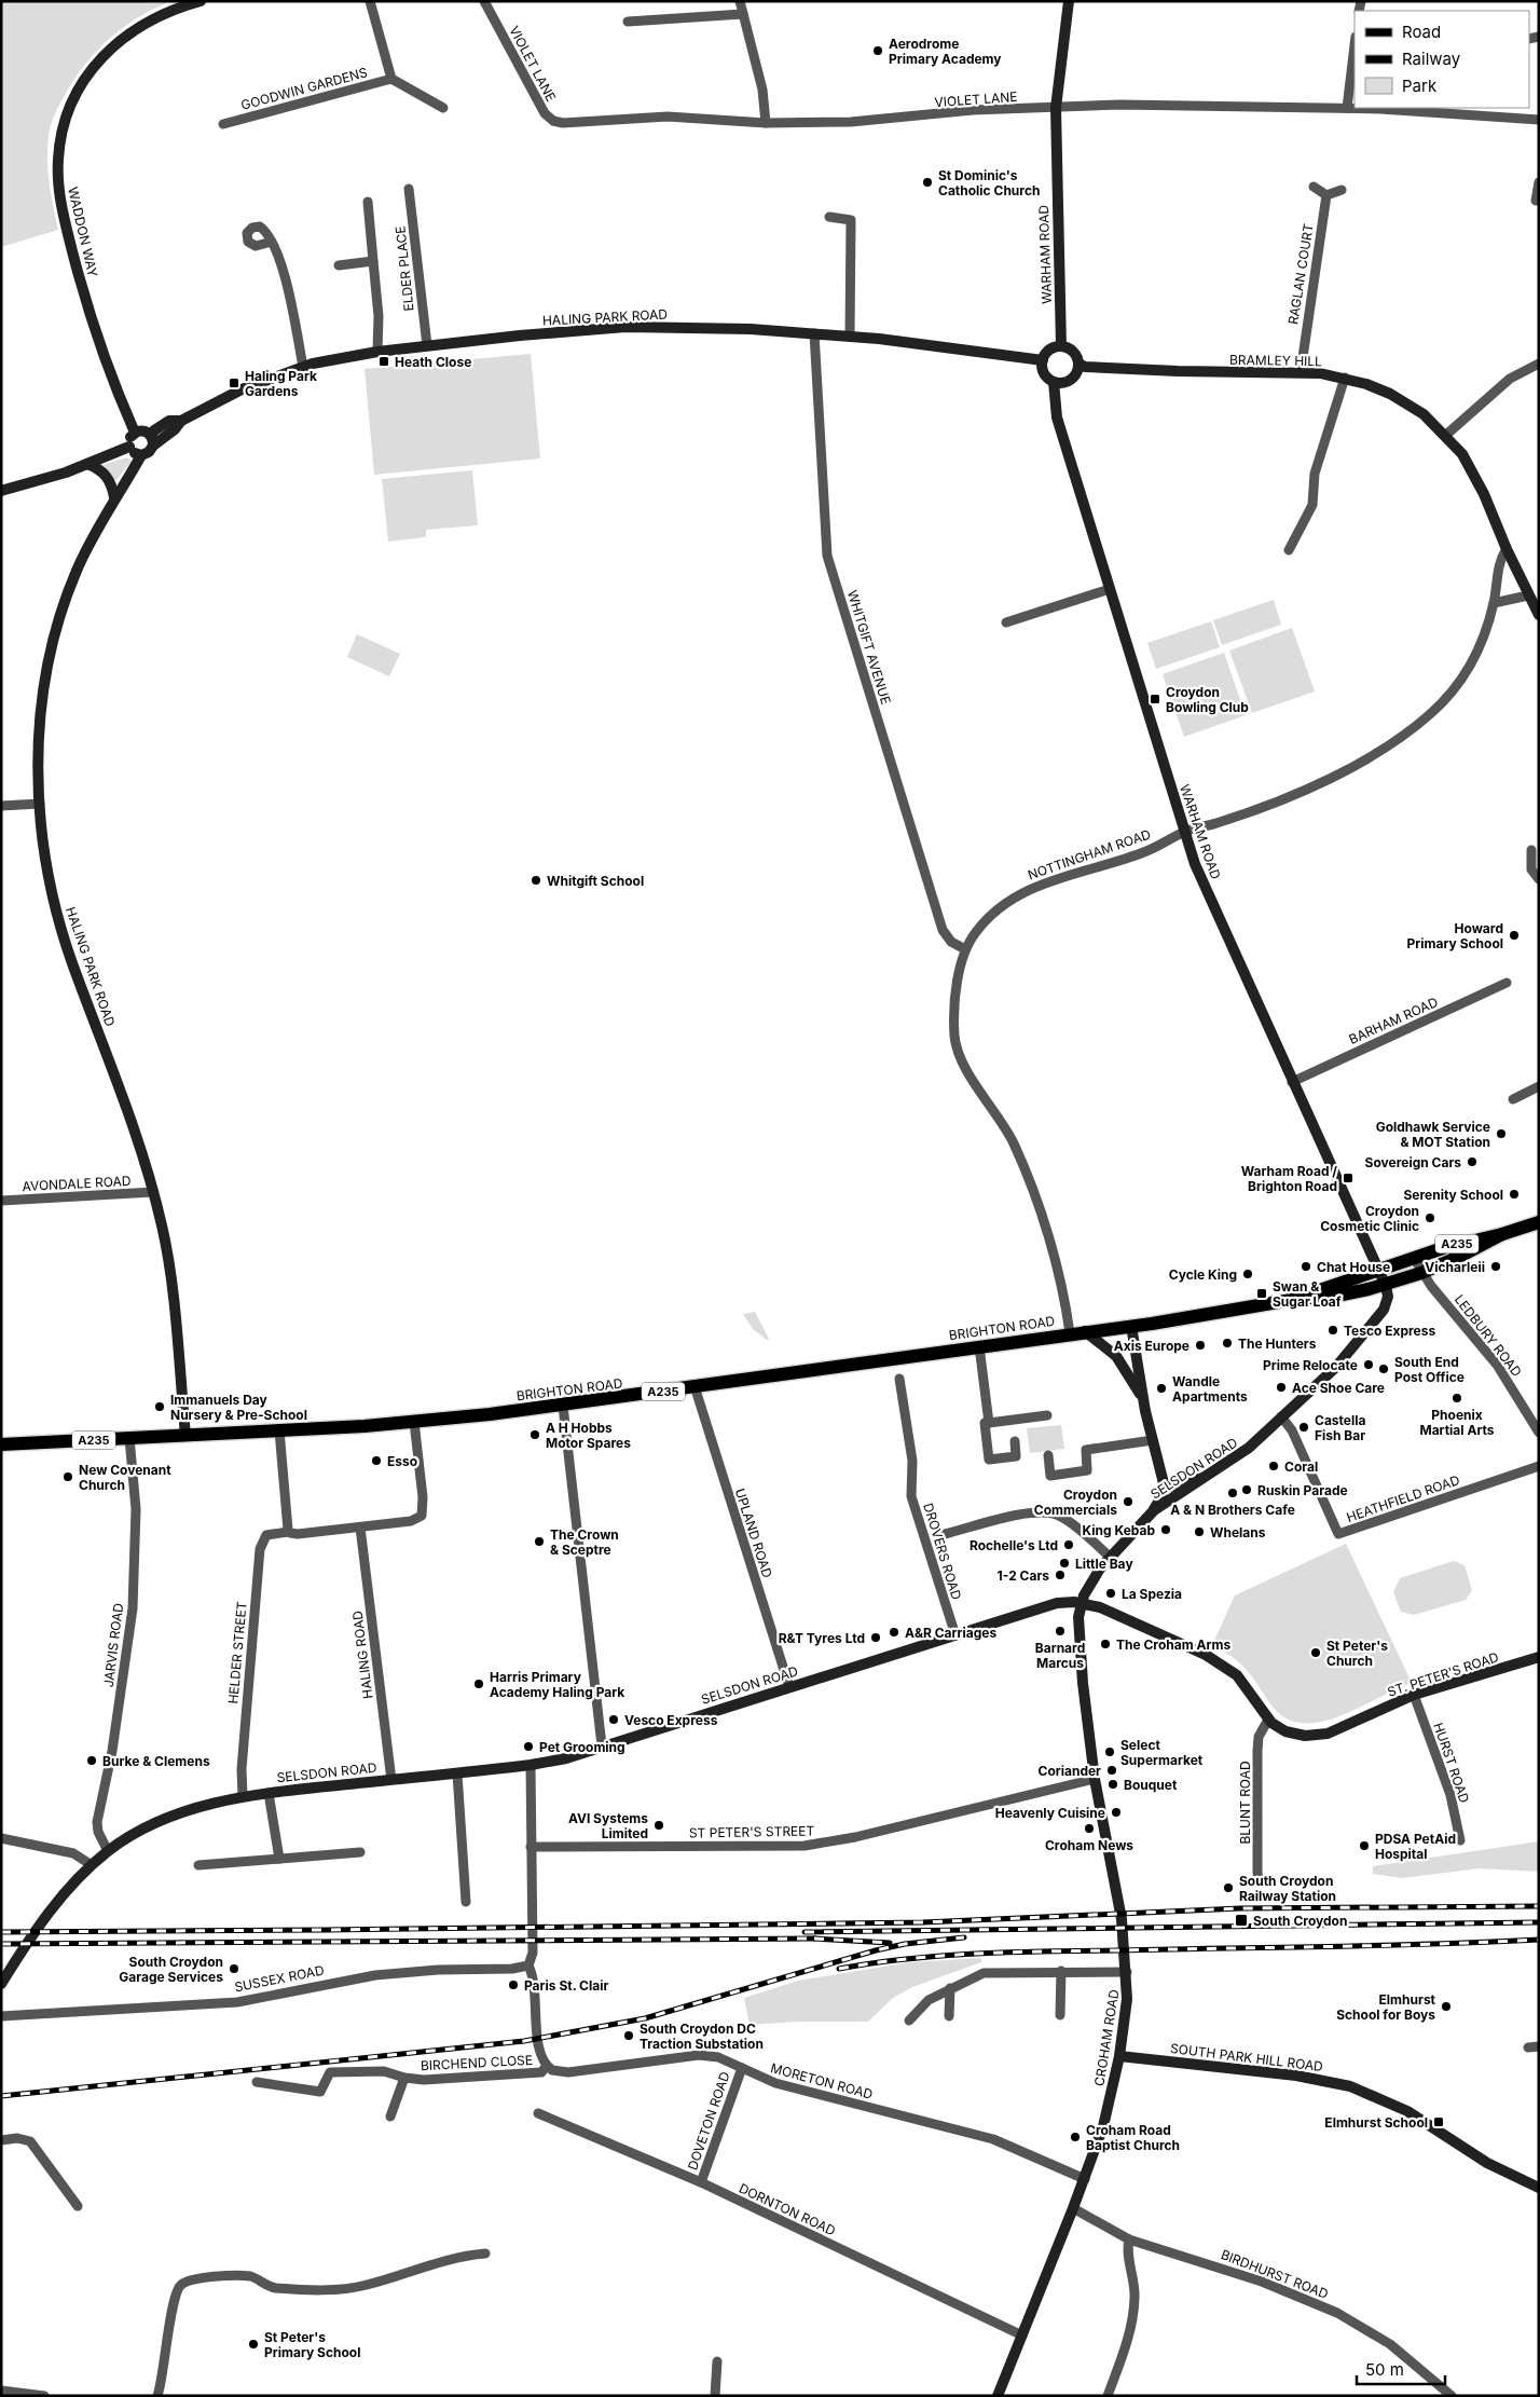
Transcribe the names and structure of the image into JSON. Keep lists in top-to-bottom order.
{
  "streets": {
    "main road": [
      "WADDON WAY",
      "WARHAM ROAD",
      "HALING PARK ROAD",
      "BRAMLEY HILL",
      "A235",
      "BRIGHTON ROAD",
      "SELSDON ROAD",
      "ST. PETER'S ROAD",
      "CROHAM ROAD",
      "SOUTH PARK HILL ROAD"
    ],
    "street": [
      "VIOLET LANE",
      "GOODWIN GARDENS",
      "ELDER PLACE",
      "RAGLAN COURT",
      "WHITGIFT AVENUE",
      "NOTTINGHAM ROAD",
      "BARHAM ROAD",
      "AVONDALE ROAD",
      "LEDBURY ROAD",
      "HEATHFIELD ROAD",
      "UPLAND ROAD",
      "DROVERS ROAD",
      "JARVIS ROAD",
      "HELDER STREET",
      "HALING ROAD",
      "HURST ROAD",
      "BLUNT ROAD",
      "ST PETER'S STREET",
      "SUSSEX ROAD",
      "BIRCHEND CLOSE",
      "MORETON ROAD",
      "DOVETON ROAD",
      "DORNTON ROAD",
      "BIRDHURST ROAD"
    ]
  },
  "crossings": [
    ["VIOLET LANE", "WARHAM ROAD"],
    ["WADDON WAY", "HALING PARK ROAD"],
    ["WARHAM ROAD", "HALING PARK ROAD"],
    ["WARHAM ROAD", "BRAMLEY HILL"],
    ["WARHAM ROAD", "NOTTINGHAM ROAD"],
    ["WARHAM ROAD", "BARHAM ROAD"],
    ["WARHAM ROAD", "A235"],
    ["WARHAM ROAD", "BRIGHTON ROAD"],
    ["WARHAM ROAD", "SELSDON ROAD"],
    ["ELDER PLACE", "HALING PARK ROAD"],
    ["RAGLAN COURT", "BRAMLEY HILL"],
    ["HALING PARK ROAD", "BRAMLEY HILL"],
    ["HALING PARK ROAD", "WHITGIFT AVENUE"],
    ["HALING PARK ROAD", "AVONDALE ROAD"],
    ["HALING PARK ROAD", "BRIGHTON ROAD"],
    ["BRAMLEY HILL", "NOTTINGHAM ROAD"],
    ["WHITGIFT AVENUE", "NOTTINGHAM ROAD"],
    ["NOTTINGHAM ROAD", "BRIGHTON ROAD"],
    ["A235", "BRIGHTON ROAD"],
    ["A235", "LEDBURY ROAD"],
    ["A235", "SELSDON ROAD"],
    ["BRIGHTON ROAD", "SELSDON ROAD"],
    ["BRIGHTON ROAD", "UPLAND ROAD"],
    ["BRIGHTON ROAD", "JARVIS ROAD"],
    ["SELSDON ROAD", "HEATHFIELD ROAD"],
    ["SELSDON ROAD", "UPLAND ROAD"],
    ["SELSDON ROAD", "DROVERS ROAD"],
    ["SELSDON ROAD", "JARVIS ROAD"],
    ["SELSDON ROAD", "HELDER STREET"],
    ["SELSDON ROAD", "HALING ROAD"],
    ["SELSDON ROAD", "ST. PETER'S ROAD"],
    ["SELSDON ROAD", "CROHAM ROAD"],
    ["ST. PETER'S ROAD", "HURST ROAD"],
    ["ST. PETER'S ROAD", "BLUNT ROAD"],
    ["ST. PETER'S ROAD", "CROHAM ROAD"],
    ["ST PETER'S STREET", "CROHAM ROAD"],
    ["CROHAM ROAD", "SOUTH PARK HILL ROAD"],
    ["CROHAM ROAD", "MORETON ROAD"],
    ["CROHAM ROAD", "DORNTON ROAD"],
    ["CROHAM ROAD", "BIRDHURST ROAD"],
    ["BIRCHEND CLOSE", "MORETON ROAD"],
    ["MORETON ROAD", "DOVETON ROAD"],
    ["DOVETON ROAD", "DORNTON ROAD"]
  ],
  "places": {
    "other": [
      "Aerodrome Primary Academy",
      "St Dominic's Catholic Church",
      "Whitgift School",
      "Howard Primary School",
      "Goldhawk Service & MOT Station",
      "Sovereign Cars",
      "Serenity School",
      "Croydon Cosmetic Clinic",
      "Chat House",
      "Vicharleii",
      "Cycle King",
      "Tesco Express",
      "The Hunters",
      "Axis Europe",
      "Prime Relocate",
      "South End Post Office",
      "Ace Shoe Care",
      "Wandle Apartments",
      "Phoenix Martial Arts",
      "Immanuels Day Nursery & Pre-School",
      "Castella Fish Bar",
      "A H Hobbs Motor Spares",
      "Esso",
      "Coral",
      "New Covenant Church",
      "Ruskin Parade",
      "A & N Brothers Cafe",
      "Croydon Commercials",
      "King Kebab",
      "Whelans",
      "The Crown & Sceptre",
      "Rochelle's Ltd",
      "Little Bay",
      "1-2 Cars",
      "La Spezia",
      "Barnard Marcus",
      "A&R Carriages",
      "R&T Tyres Ltd",
      "The Croham Arms",
      "St Peter's Church",
      "Harris Primary Academy Haling Park",
      "Vesco Express",
      "Pet Grooming",
      "Select Supermarket",
      "Burke & Clemens",
      "Coriander",
      "Bouquet",
      "Heavenly Cuisine",
      "AVI Systems Limited",
      "Croham News",
      "PDSA PetAid Hospital",
      "South Croydon Railway Station",
      "South Croydon Garage Services",
      "Paris St. Clair",
      "Elmhurst School for Boys",
      "South Croydon DC Traction Substation",
      "Croham Road Baptist Church",
      "St Peter's Primary School"
    ],
    "transit": [
      "Heath Close",
      "Haling Park Gardens",
      "Croydon Bowling Club",
      "Warham Road / Brighton Road",
      "Swan & Sugar Loaf",
      "South Croydon",
      "Elmhurst School"
    ]
  },
  "legend": ["Road", "Railway", "Park"],
  "scale_bar": "50 m"
}
